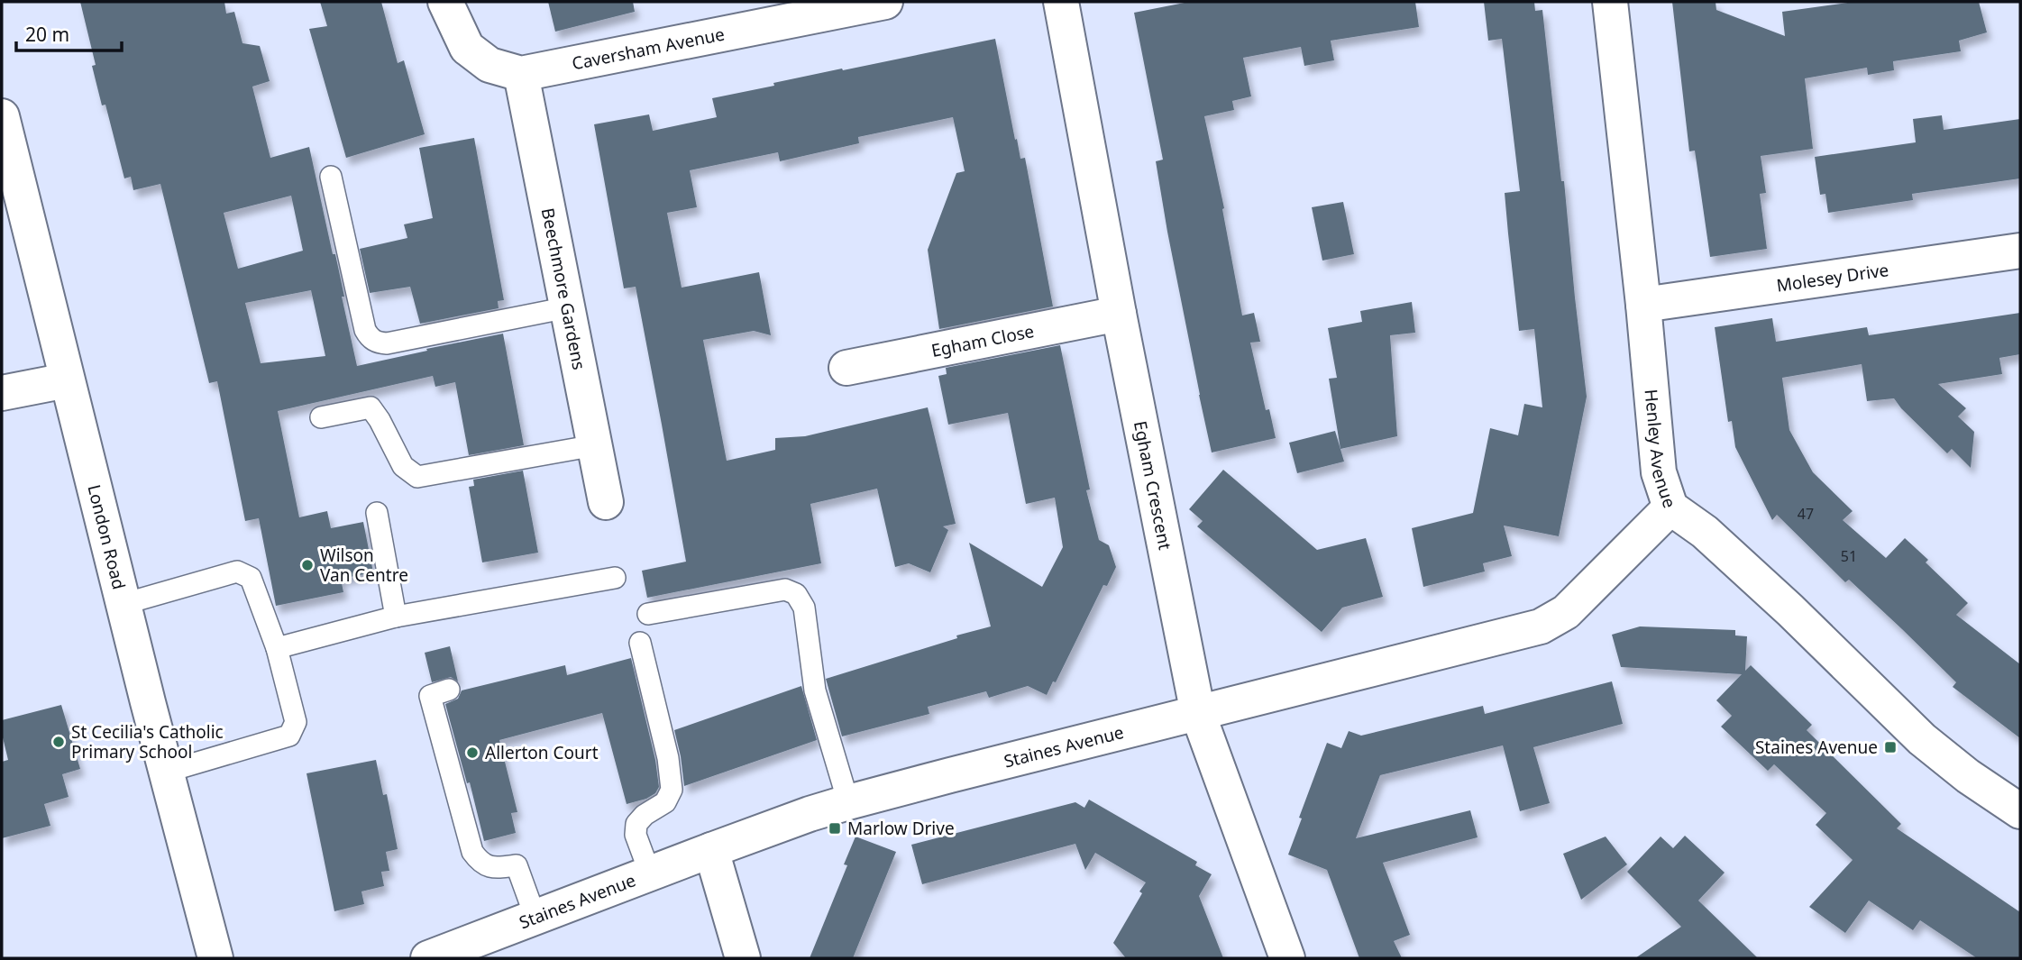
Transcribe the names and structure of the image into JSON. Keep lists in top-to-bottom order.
{
  "streets": {
    "main road": [
      "Caversham Avenue",
      "Molesey Drive",
      "Beechmore Gardens",
      "Egham Close",
      "Henley Avenue",
      "Egham Crescent",
      "London Road",
      "Staines Avenue"
    ]
  },
  "crossings": [
    ["Caversham Avenue", "Beechmore Gardens"],
    ["Molesey Drive", "Henley Avenue"],
    ["Egham Close", "Egham Crescent"],
    ["Henley Avenue", "Staines Avenue"],
    ["Egham Crescent", "Staines Avenue"]
  ],
  "places": {
    "other": ["Wilson Van Centre", "St Cecilia's Catholic Primary School", "Allerton Court"],
    "transit": ["Staines Avenue", "Marlow Drive"]
  },
  "house_numbers": ["47", "51"],
  "scale_bar": "20 m"
}
